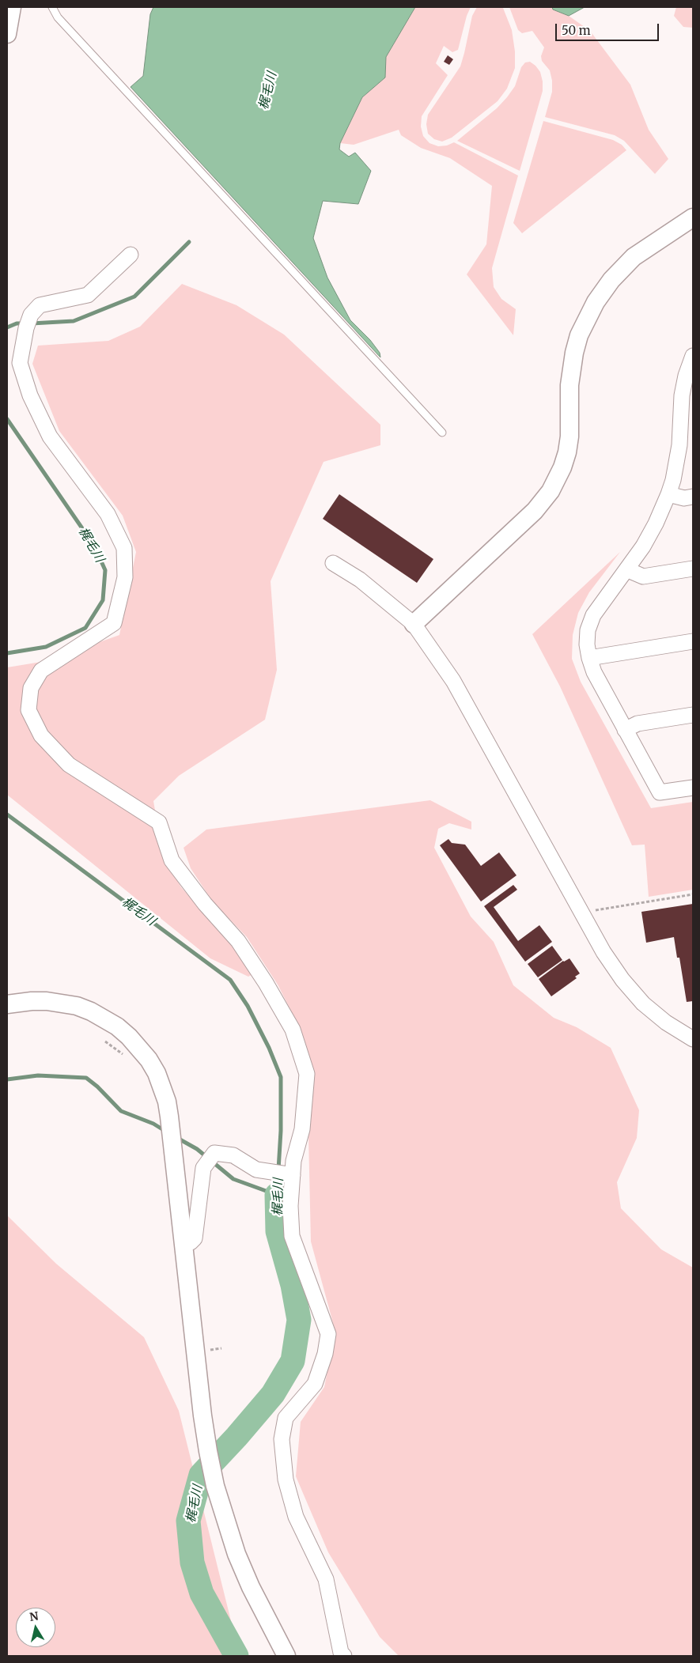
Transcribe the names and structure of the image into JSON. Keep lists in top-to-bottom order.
{
  "water": ["梶毛川"],
  "scale_bar": "50 m",
  "north": "top"
}
